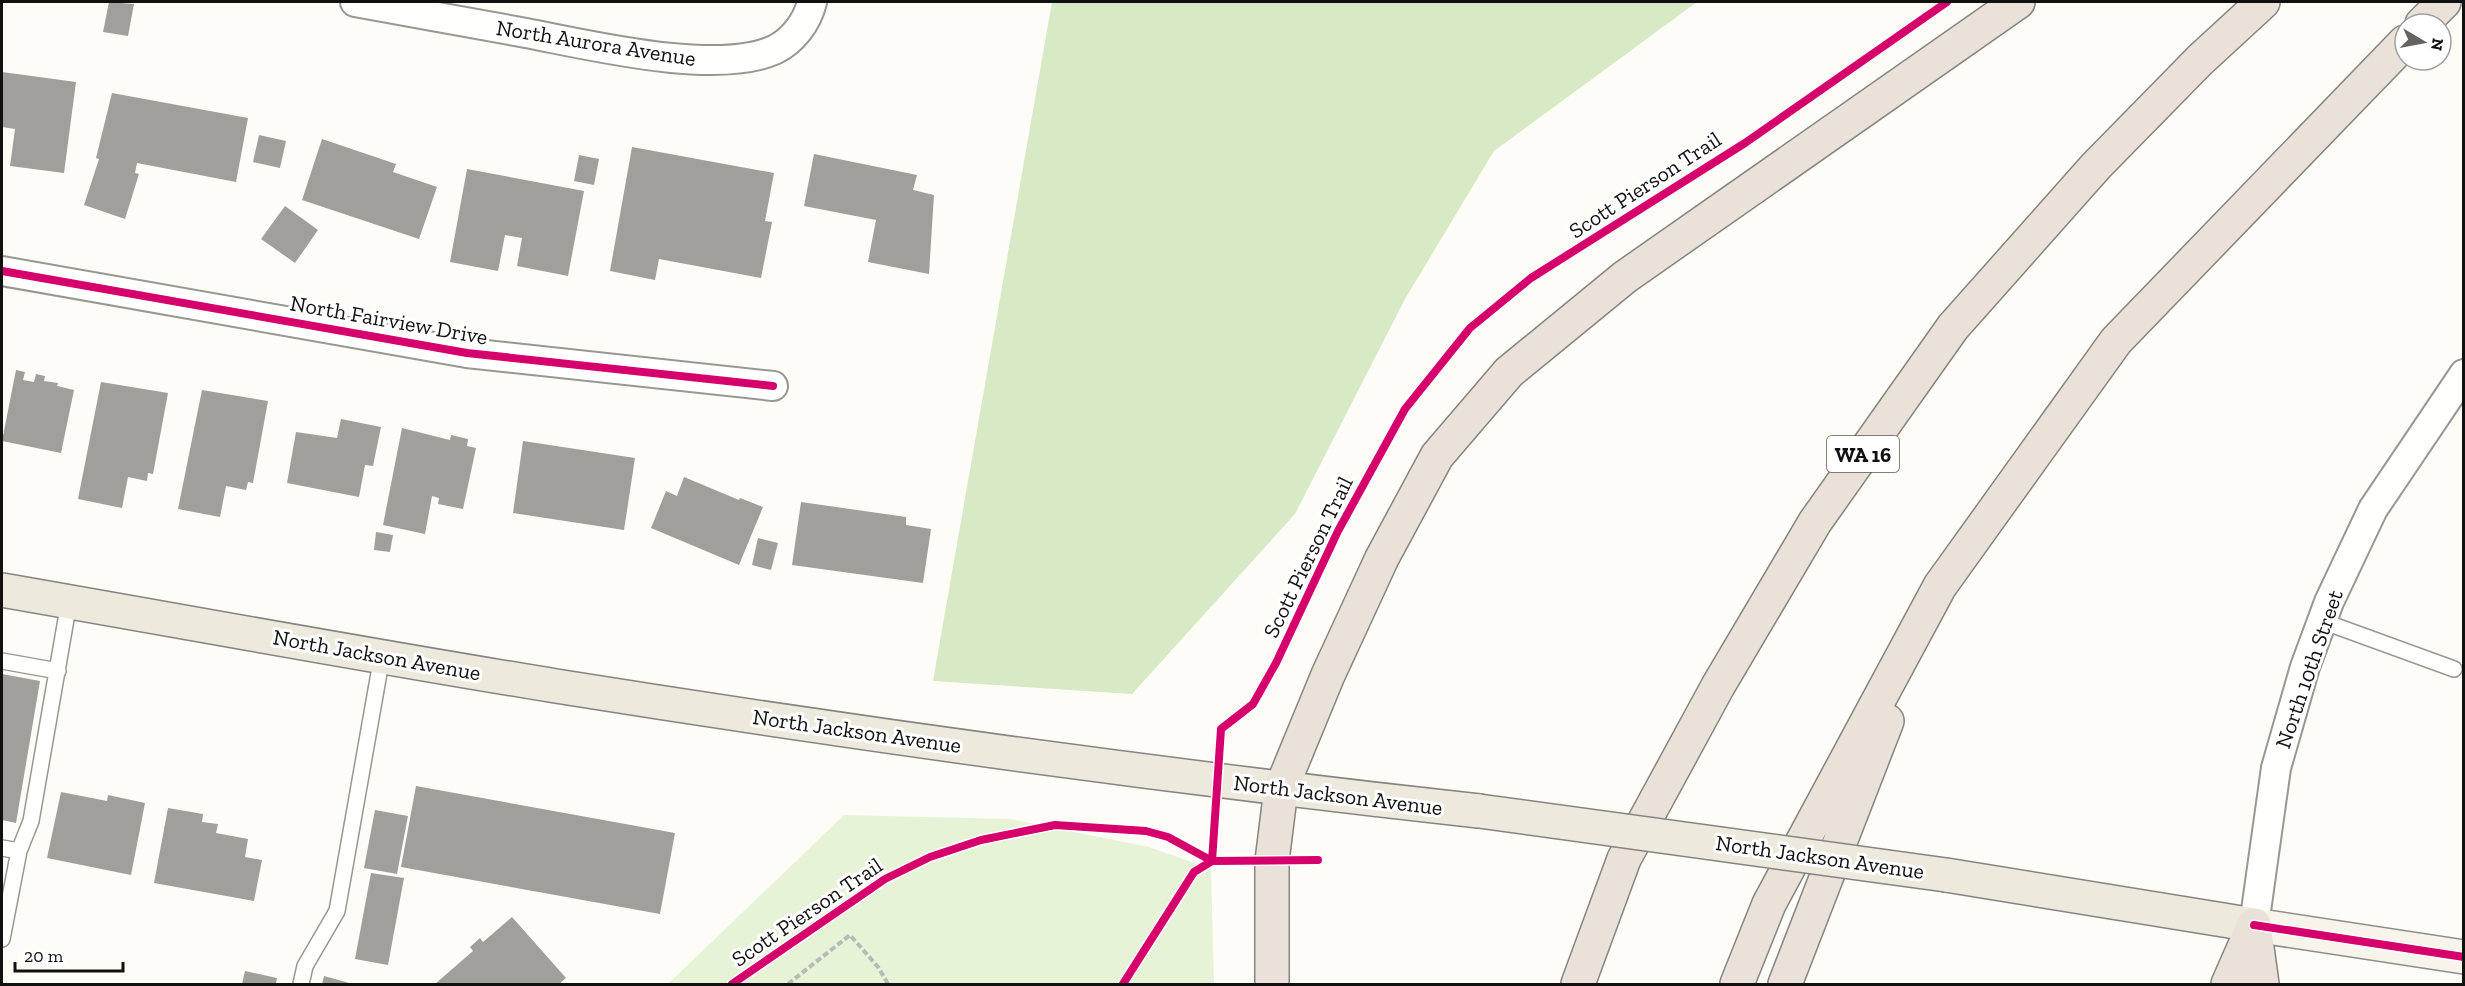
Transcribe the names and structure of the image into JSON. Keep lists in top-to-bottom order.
{
  "streets": {
    "highway": ["WA 16"],
    "main road": ["North Jackson Avenue"],
    "street": ["North Aurora Avenue", "North Fairview Drive", "North 10th Street"],
    "cycle path": ["Scott Pierson Trail"]
  },
  "crossings": [
    ["North Jackson Avenue", "North 10th Street"]
  ],
  "scale_bar": "20 m",
  "north": "right"
}
